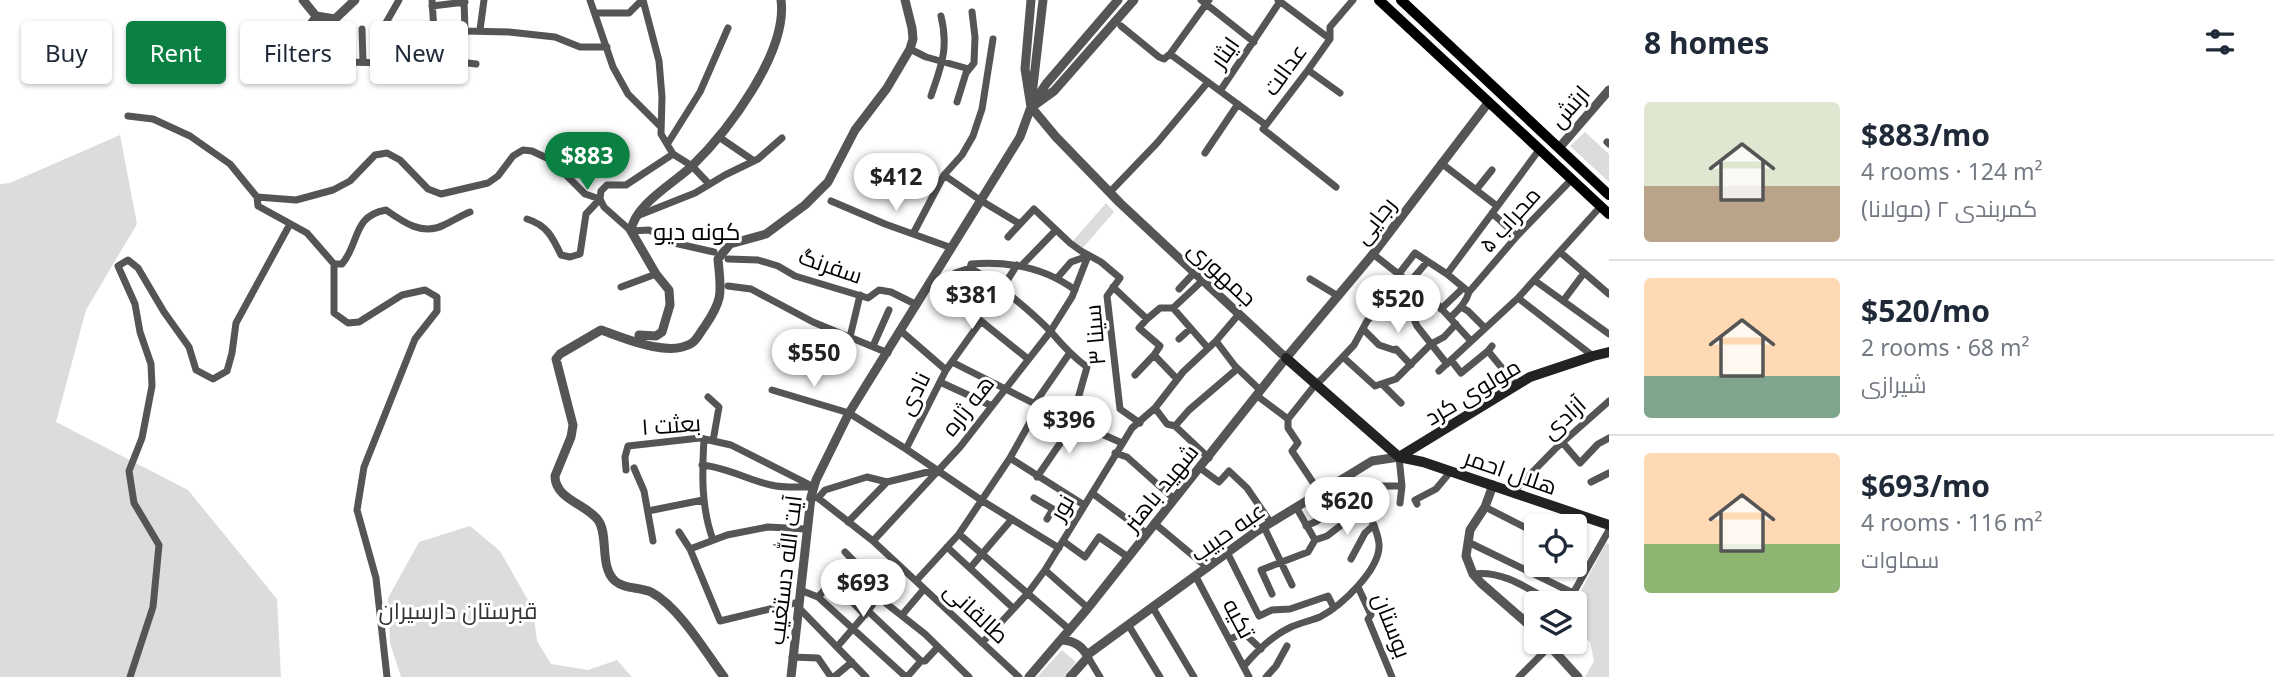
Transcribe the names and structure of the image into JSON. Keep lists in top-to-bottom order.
{
  "streets": {
    "main road": ["جمهوری", "مولوی کرد", "هلال احمر"],
    "street": [
      "ایثار",
      "عدالت",
      "ارتش",
      "محراب ۵",
      "رجایی",
      "سفرنگ",
      "سینا ۳",
      "نادی",
      "هه ژاره",
      "آزادی",
      "بعثت ۱",
      "شهید باهنر",
      "نور",
      "عبه حبیب",
      "آیت الله دستغیب",
      "طالقانی",
      "تکیه",
      "بوستان"
    ]
  },
  "crossings": [
    ["رجایی", "جمهوری"],
    ["رجایی", "شهید باهنر"],
    ["سفرنگ", "آیت الله دستغیب"],
    ["جمهوری", "مولوی کرد"],
    ["جمهوری", "هلال احمر"],
    ["جمهوری", "شهید باهنر"],
    ["جمهوری", "نور"],
    ["جمهوری", "عبه حبیب"],
    ["جمهوری", "آیت الله دستغیب"],
    ["سینا ۳", "هه ژاره"],
    ["سینا ۳", "نور"],
    ["مولوی کرد", "هلال احمر"],
    ["مولوی کرد", "عبه حبیب"],
    ["هه ژاره", "طالقانی"],
    ["آزادی", "هلال احمر"],
    ["بعثت ۱", "آیت الله دستغیب"],
    ["بعثت ۱", "طالقانی"],
    ["هلال احمر", "عبه حبیب"],
    ["نور", "طالقانی"],
    ["عبه حبیب", "تکیه"],
    ["آیت الله دستغیب", "طالقانی"]
  ],
  "districts": ["کونه دیو"],
  "parks": ["قبرستان دارسیران"],
  "page": {
    "heading": "8 homes",
    "chip": [
      "Buy",
      "Rent",
      "Filters",
      "New"
    ],
    "list": [
      {
        "name": "$883/mo",
        "note": "4 rooms · 124 m² · کمربندی ۲ (مولانا)"
      },
      {
        "name": "$520/mo",
        "note": "2 rooms · 68 m² · شیرازی"
      },
      {
        "name": "$693/mo",
        "note": "4 rooms · 116 m² · سماوات"
      }
    ],
    "price": [
      "$883",
      "$412",
      "$381",
      "$520",
      "$550",
      "$396",
      "$620",
      "$693"
    ]
  }
}
